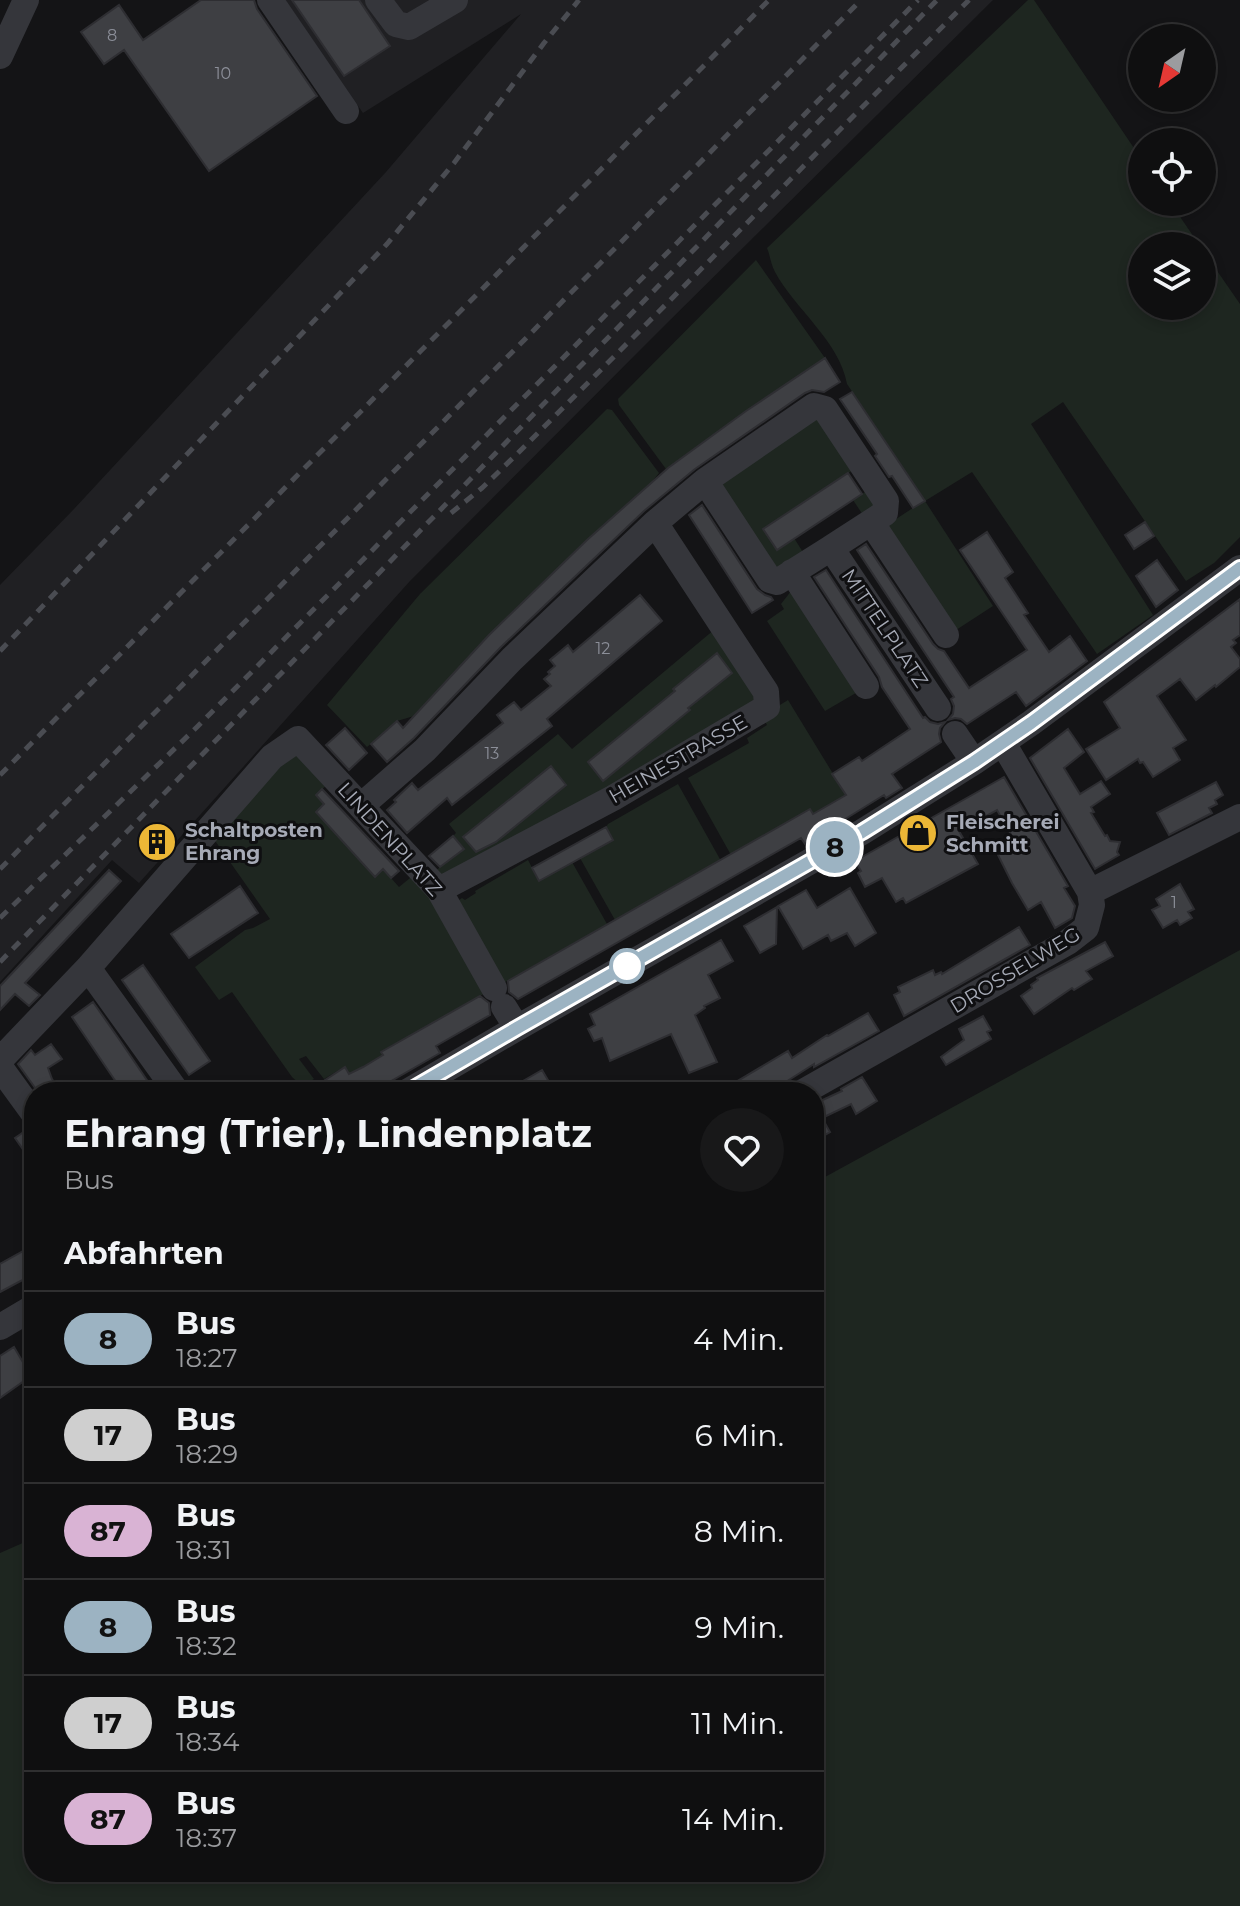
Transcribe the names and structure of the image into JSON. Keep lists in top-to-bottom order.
{
  "streets": {
    "street": [
      "MITTELPLATZ",
      "HEINESTRASSE",
      "LINDENPLATZ",
      "DROSSELWEG"
    ]
  },
  "crossings": [
    ["HEINESTRASSE", "LINDENPLATZ"]
  ],
  "places": {
    "shop": ["Fleischerei Schmitt"],
    "building": ["Schaltposten Ehrang"]
  },
  "lines": ["bus line 8"],
  "house_numbers": [
    "8",
    "10",
    "12",
    "13",
    "1"
  ],
  "north": "bottom left",
  "page": {
    "on_map": "8",
    "heading": [
      ["Ehrang (Trier), Lindenplatz", "Bus"],
      "Abfahrten"
    ],
    "list": [
      {
        "mark": "8",
        "name": "Bus",
        "note": "18:27",
        "value": "4 Min."
      },
      {
        "mark": "17",
        "name": "Bus",
        "note": "18:29",
        "value": "6 Min."
      },
      {
        "mark": "87",
        "name": "Bus",
        "note": "18:31",
        "value": "8 Min."
      },
      {
        "mark": "8",
        "name": "Bus",
        "note": "18:32",
        "value": "9 Min."
      },
      {
        "mark": "17",
        "name": "Bus",
        "note": "18:34",
        "value": "11 Min."
      },
      {
        "mark": "87",
        "name": "Bus",
        "note": "18:37",
        "value": "14 Min."
      }
    ]
  }
}
